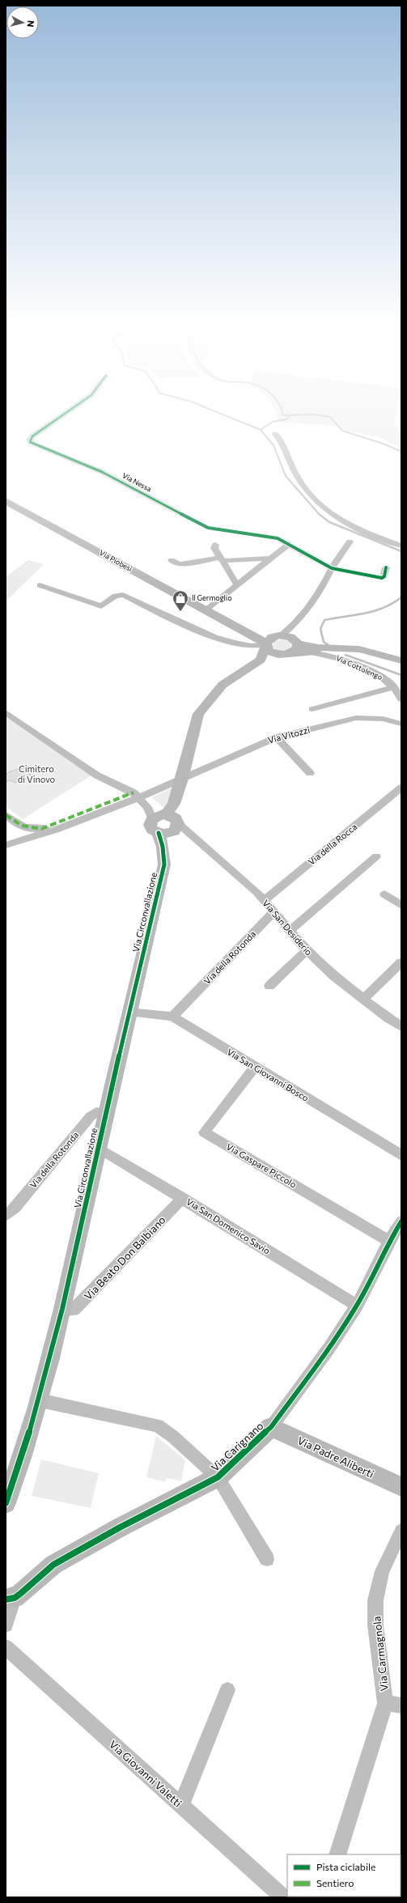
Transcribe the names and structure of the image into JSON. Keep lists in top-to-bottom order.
{
  "streets": {
    "street": [
      "Via Nessa",
      "Via Piobesi",
      "Via Cottolengo",
      "Via Vitozzi",
      "Via della Rocca",
      "Via Circonvallazione",
      "Via San Desiderio",
      "Via della Rotonda",
      "Via San Giovanni Bosco",
      "Via Gaspare Piccolo",
      "Via San Domenico Savio",
      "Via Beato Don Balbiano",
      "Via Carignano",
      "Via Padre Aliberti",
      "Via Carmagnola",
      "Via Giovanni Valetti"
    ]
  },
  "crossings": [
    ["Via Piobesi", "Via Circonvallazione"],
    ["Via Vitozzi", "Via Circonvallazione"],
    ["Via Vitozzi", "Via San Desiderio"],
    ["Via della Rocca", "Via San Desiderio"],
    ["Via Circonvallazione", "Via San Desiderio"],
    ["Via Circonvallazione", "Via della Rotonda"],
    ["Via Circonvallazione", "Via San Giovanni Bosco"],
    ["Via Circonvallazione", "Via San Domenico Savio"],
    ["Via Circonvallazione", "Via Beato Don Balbiano"],
    ["Via San Desiderio", "Via della Rotonda"],
    ["Via della Rotonda", "Via San Giovanni Bosco"],
    ["Via San Giovanni Bosco", "Via Gaspare Piccolo"],
    ["Via Gaspare Piccolo", "Via Carignano"],
    ["Via San Domenico Savio", "Via Beato Don Balbiano"],
    ["Via San Domenico Savio", "Via Carignano"],
    ["Via Carignano", "Via Padre Aliberti"]
  ],
  "parks": ["Cimitero di Vinovo"],
  "places": {
    "shop": ["Il Germoglio"]
  },
  "legend": ["Pista ciclabile", "Sentiero"],
  "north": "right"
}
